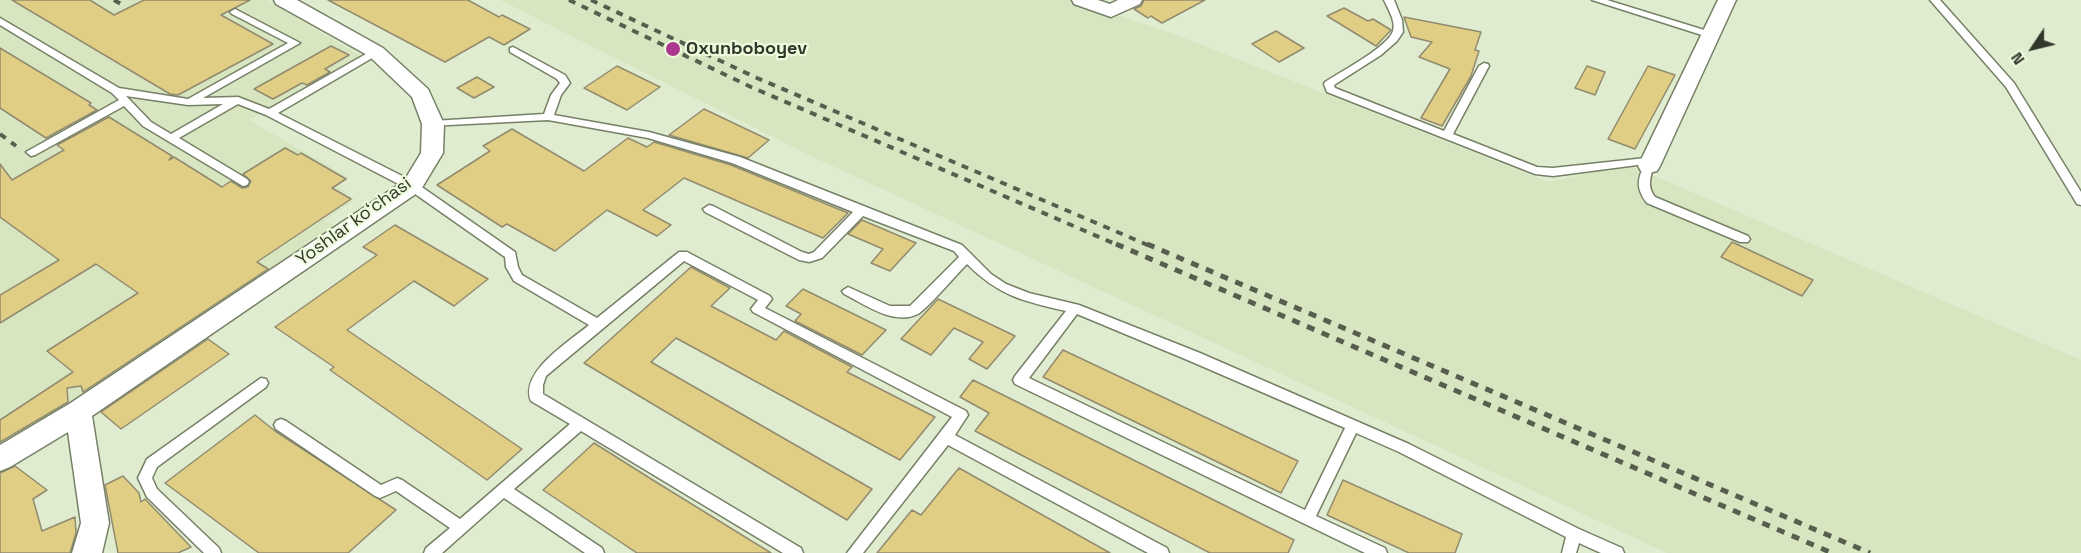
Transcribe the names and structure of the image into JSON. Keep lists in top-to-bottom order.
{
  "streets": {
    "street": ["Yoshlar koʻchasi"]
  },
  "places": ["Oxunboboyev"],
  "north": "bottom left"
}
